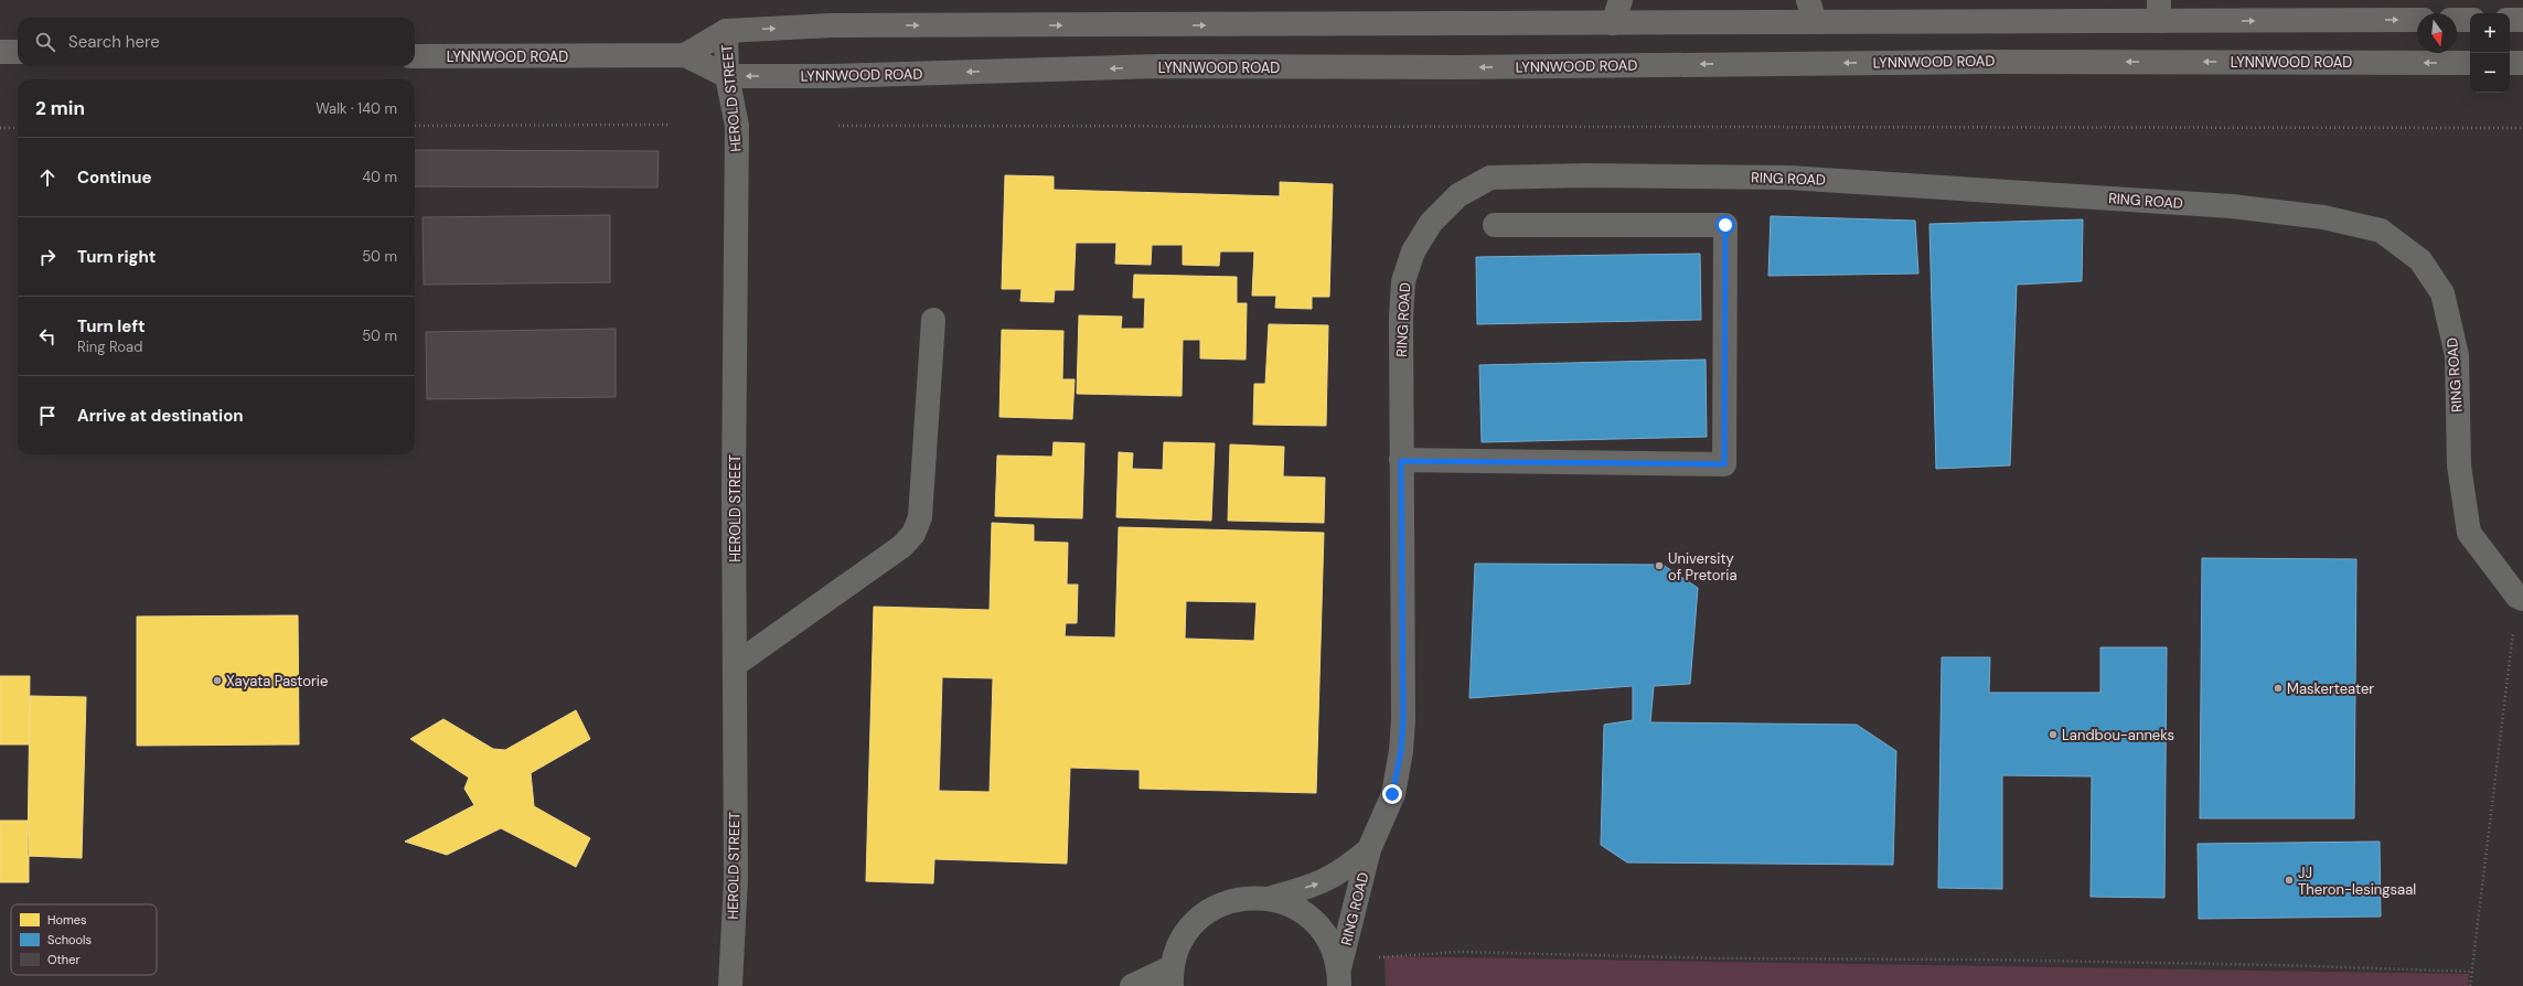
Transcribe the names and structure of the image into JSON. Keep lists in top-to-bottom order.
{
  "streets": {
    "main road": ["LYNNWOOD ROAD"],
    "street": ["HEROLD STREET", "RING ROAD"]
  },
  "crossings": [
    ["LYNNWOOD ROAD", "HEROLD STREET"]
  ],
  "places": [
    "University of Pretoria",
    "Xayata Pastorie",
    "Maskerteater",
    "Landbou-anneks",
    "JJ Theron-lesingsaal"
  ],
  "legend": ["Homes", "Schools", "Other"],
  "north": "bottom",
  "page": {
    "map_buttons": ["+", "−"],
    "search": "Search here",
    "heading": ["2 min", "Walk · 140 m"],
    "list": [
      ["Continue", "40 m"],
      ["Turn right", "50 m"],
      ["Turn left", "Ring Road", "50 m"],
      "Arrive at destination"
    ]
  }
}
